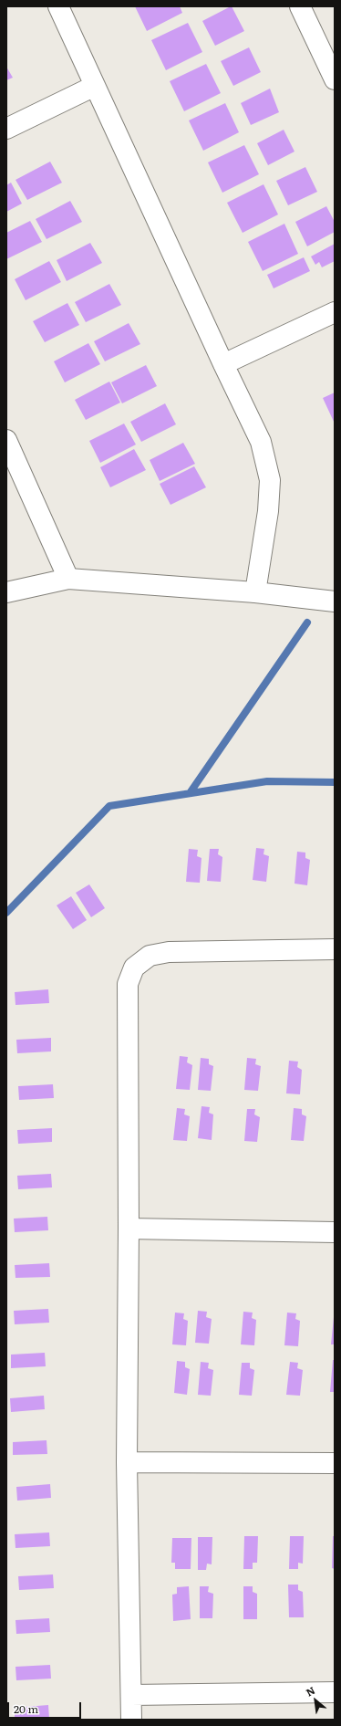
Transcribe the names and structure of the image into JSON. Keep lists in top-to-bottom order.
{
  "scale_bar": "20 m",
  "north": "top left"
}
